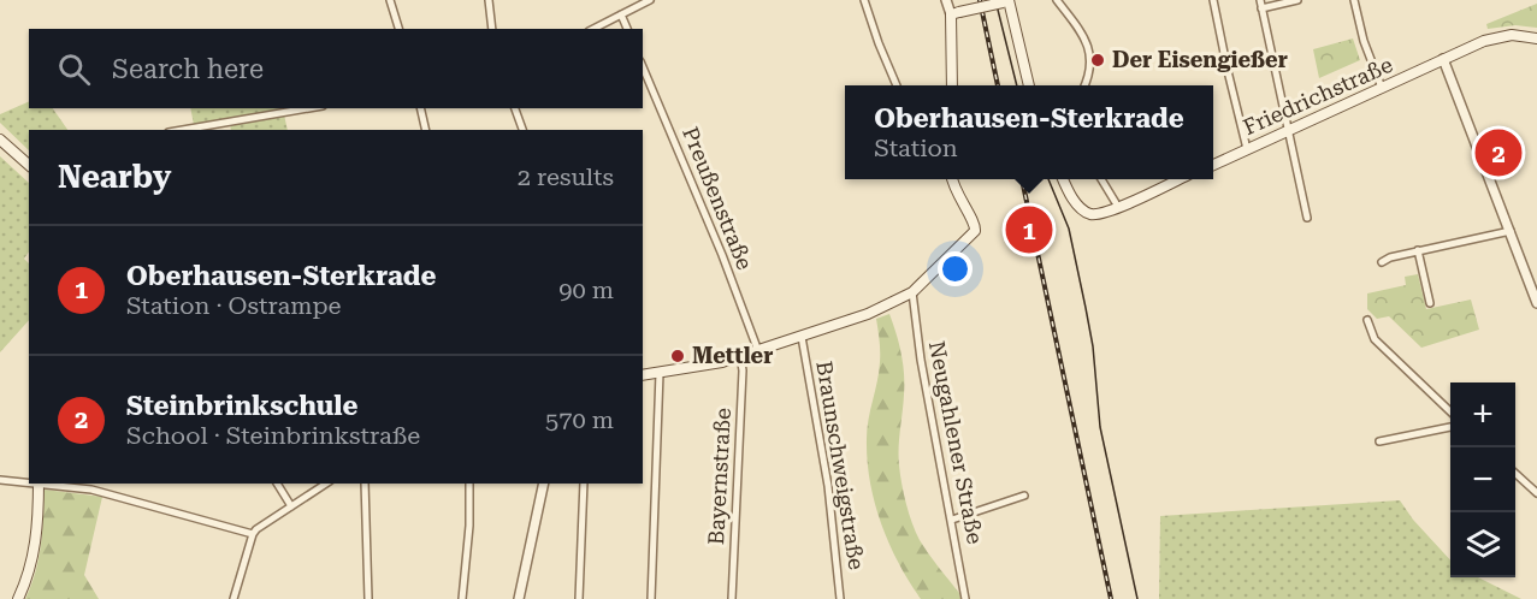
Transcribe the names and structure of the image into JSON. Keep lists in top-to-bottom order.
{
  "streets": {
    "main road": ["Friedrichstraße"],
    "street": [
      "Preußenstraße",
      "Neugahlener Straße",
      "Braunschweigstraße",
      "Bayernstraße"
    ]
  },
  "places": ["Der Eisengießer", "Mettler"],
  "page": {
    "search": "Search here",
    "popup": ["Oberhausen-Sterkrade", "Station"],
    "pins": ["2", "1"],
    "heading": ["Nearby", "2 results"],
    "list": [
      {
        "mark": "1",
        "name": "Oberhausen-Sterkrade",
        "note": "Station · Ostrampe",
        "value": "90 m"
      },
      {
        "mark": "2",
        "name": "Steinbrinkschule",
        "note": "School · Steinbrinkstraße",
        "value": "570 m"
      }
    ],
    "map_buttons": ["+", "−"]
  }
}
